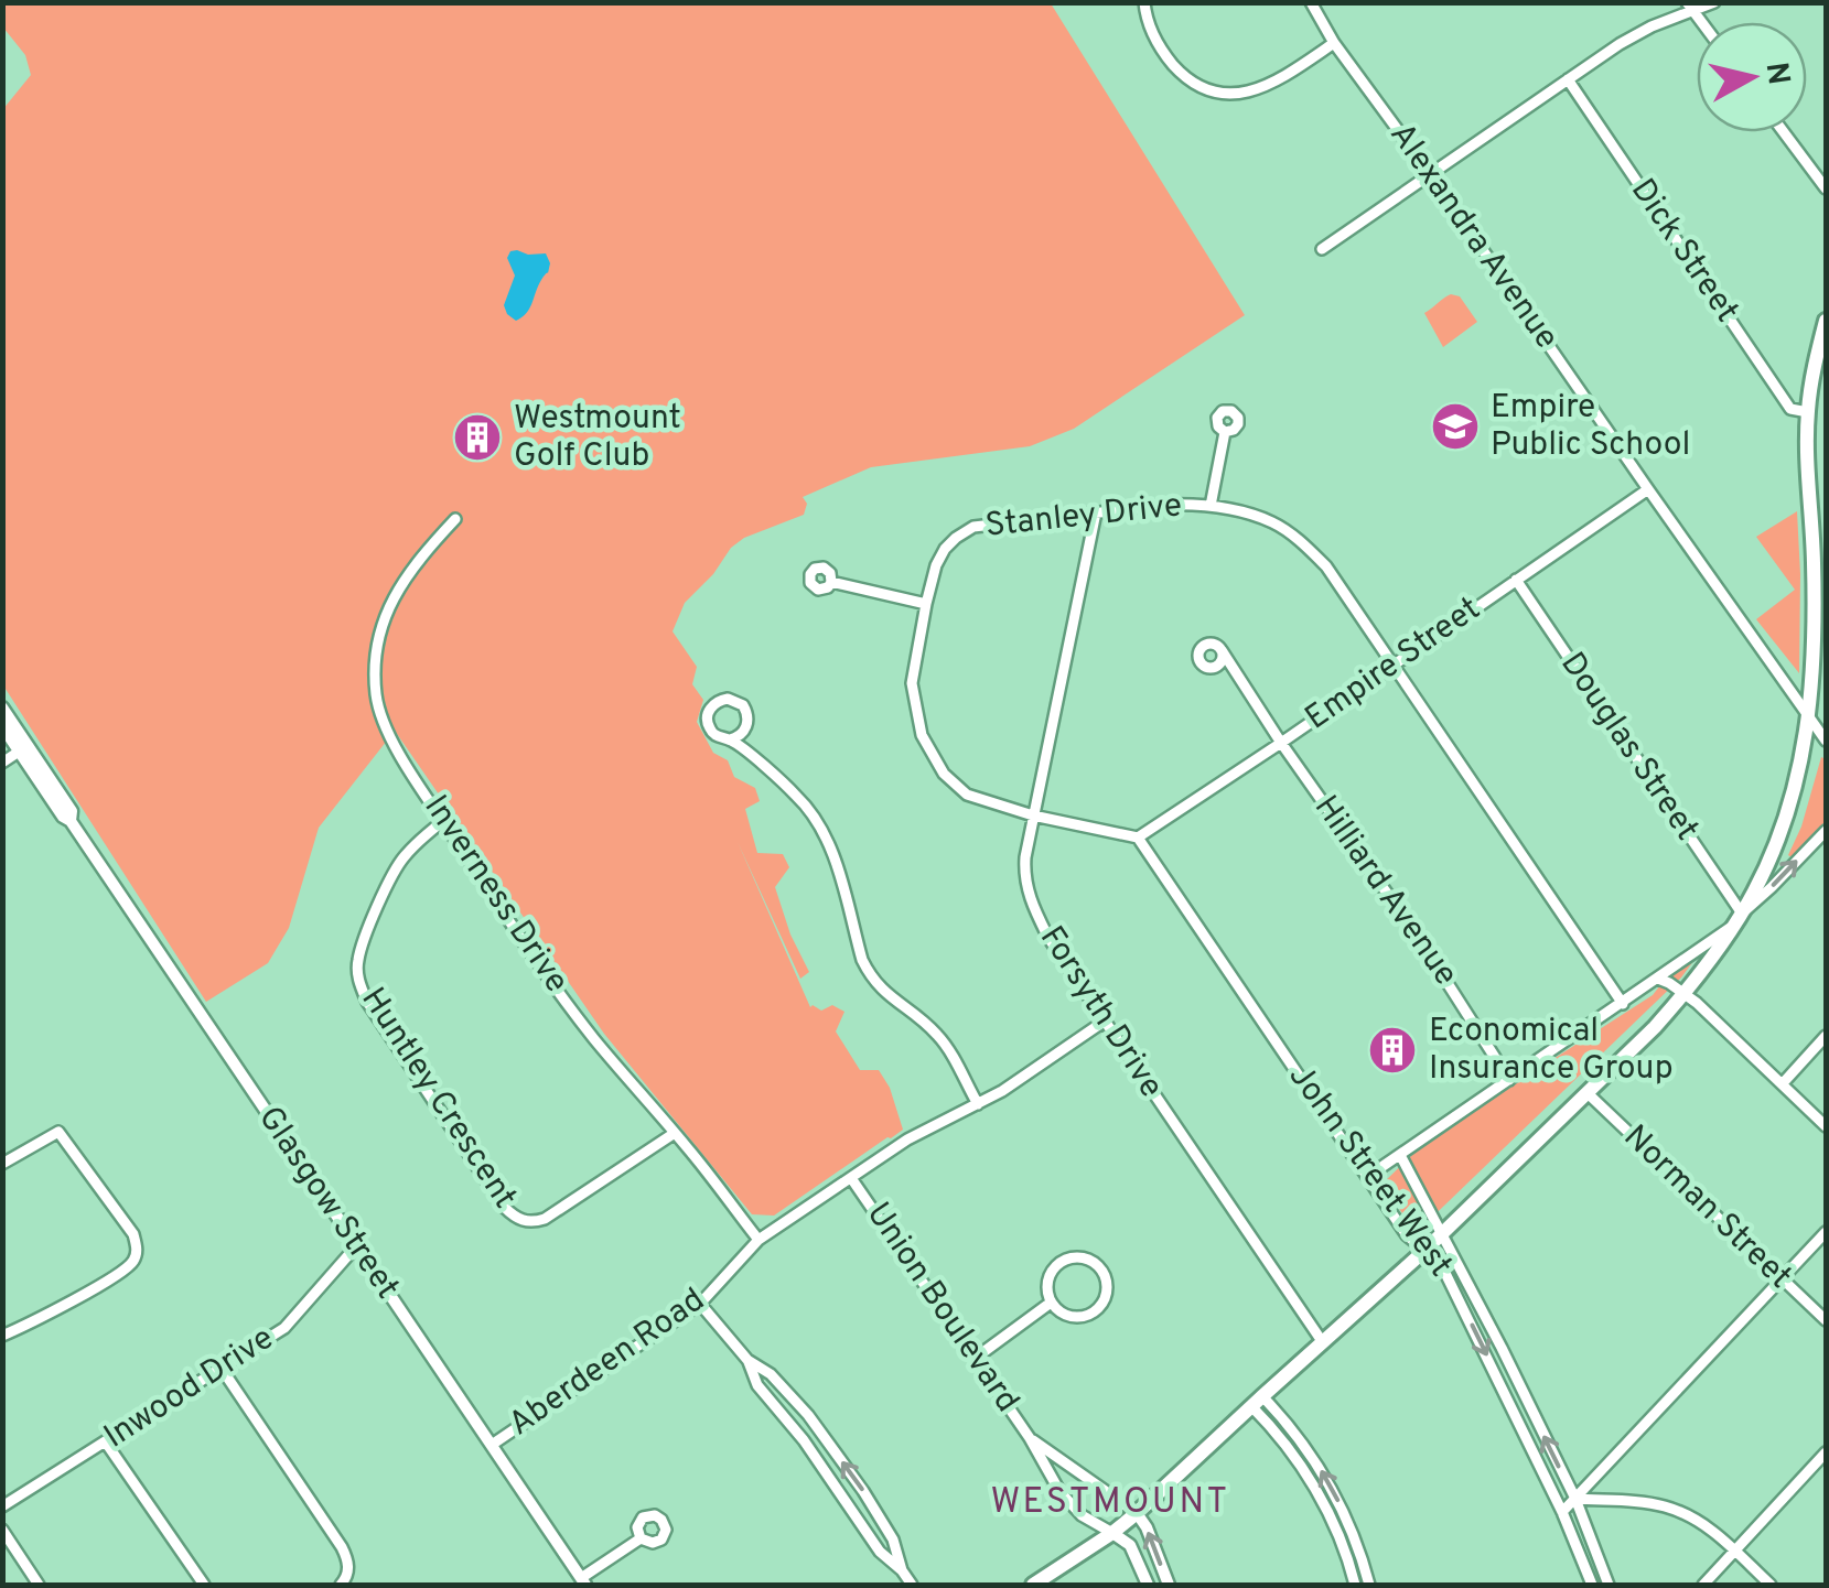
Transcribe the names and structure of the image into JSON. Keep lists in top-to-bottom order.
{
  "streets": {
    "street": [
      "Alexandra Avenue",
      "Dick Street",
      "Stanley Drive",
      "Empire Street",
      "Douglas Street",
      "Hilliard Avenue",
      "Inverness Drive",
      "Forsyth Drive",
      "Huntley Crescent",
      "John Street West",
      "Glasgow Street",
      "Norman Street",
      "Union Boulevard",
      "Aberdeen Road",
      "Inwood Drive"
    ]
  },
  "crossings": [
    ["Alexandra Avenue", "Empire Street"],
    ["Stanley Drive", "Empire Street"],
    ["Stanley Drive", "Forsyth Drive"],
    ["Stanley Drive", "John Street West"],
    ["Empire Street", "Douglas Street"],
    ["Empire Street", "Hilliard Avenue"],
    ["Empire Street", "John Street West"],
    ["Inverness Drive", "Huntley Crescent"],
    ["Inverness Drive", "Aberdeen Road"],
    ["Forsyth Drive", "Aberdeen Road"],
    ["Glasgow Street", "Aberdeen Road"],
    ["Glasgow Street", "Inwood Drive"],
    ["Union Boulevard", "Aberdeen Road"]
  ],
  "districts": ["WESTMOUNT"],
  "places": {
    "school or university": ["Empire Public School"],
    "building": ["Westmount Golf Club", "Economical Insurance Group"]
  },
  "north": "right"
}
